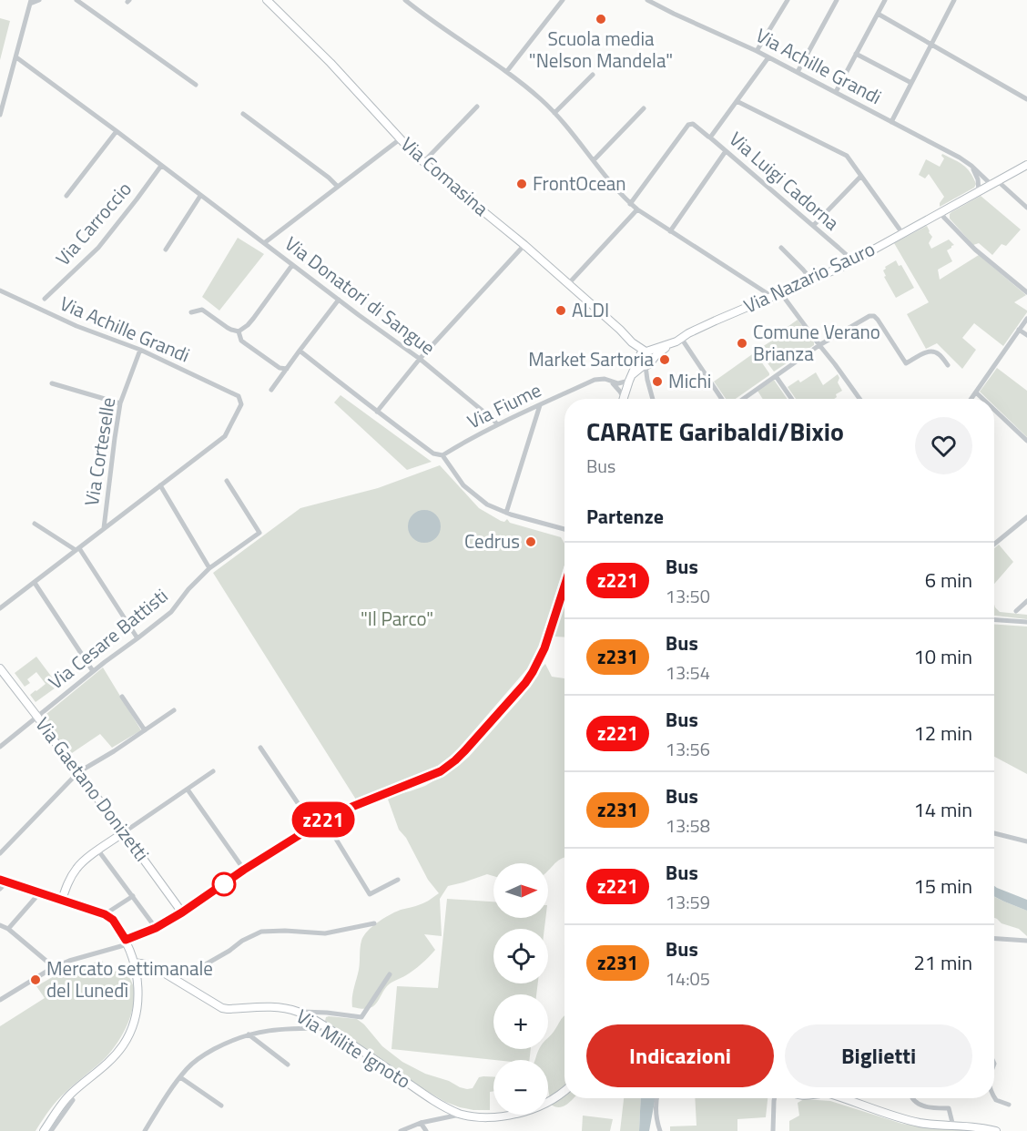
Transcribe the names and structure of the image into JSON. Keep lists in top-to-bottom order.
{
  "streets": {
    "street": [
      "Via Achille Grandi",
      "Via Comasina",
      "Via Luigi Cadorna",
      "Via Carroccio",
      "Via Nazario Sauro",
      "Via Donatori di Sangue",
      "Via Fiume",
      "Via Corteselle",
      "Via Cesare Battisti",
      "Via Gaetano Donizetti",
      "Via Milite Ignoto"
    ]
  },
  "crossings": [
    ["Via Achille Grandi", "Via Nazario Sauro"],
    ["Via Achille Grandi", "Via Corteselle"],
    ["Via Comasina", "Via Nazario Sauro"],
    ["Via Luigi Cadorna", "Via Nazario Sauro"],
    ["Via Carroccio", "Via Donatori di Sangue"],
    ["Via Donatori di Sangue", "Via Fiume"],
    ["Via Cesare Battisti", "Via Gaetano Donizetti"]
  ],
  "parks": ["\"Il Parco\""],
  "places": [
    "Scuola media \"Nelson Mandela\"",
    "FrontOcean",
    "ALDI",
    "Comune Verano Brianza",
    "Market Sartoria",
    "Michi",
    "Cedrus",
    "Mercato settimanale del Lunedì"
  ],
  "lines": ["bus line z221"],
  "north": "right",
  "page": {
    "on_map": "z221",
    "heading": [
      ["CARATE Garibaldi/Bixio", "Bus"],
      "Partenze"
    ],
    "list": [
      {
        "mark": "z221",
        "name": "Bus",
        "note": "13:50",
        "value": "6 min"
      },
      {
        "mark": "z231",
        "name": "Bus",
        "note": "13:54",
        "value": "10 min"
      },
      {
        "mark": "z221",
        "name": "Bus",
        "note": "13:56",
        "value": "12 min"
      },
      {
        "mark": "z231",
        "name": "Bus",
        "note": "13:58",
        "value": "14 min"
      },
      {
        "mark": "z221",
        "name": "Bus",
        "note": "13:59",
        "value": "15 min"
      },
      {
        "mark": "z231",
        "name": "Bus",
        "note": "14:05",
        "value": "21 min"
      }
    ],
    "map_buttons": ["+", "−"],
    "buttons": ["Indicazioni", "Biglietti"]
  }
}
